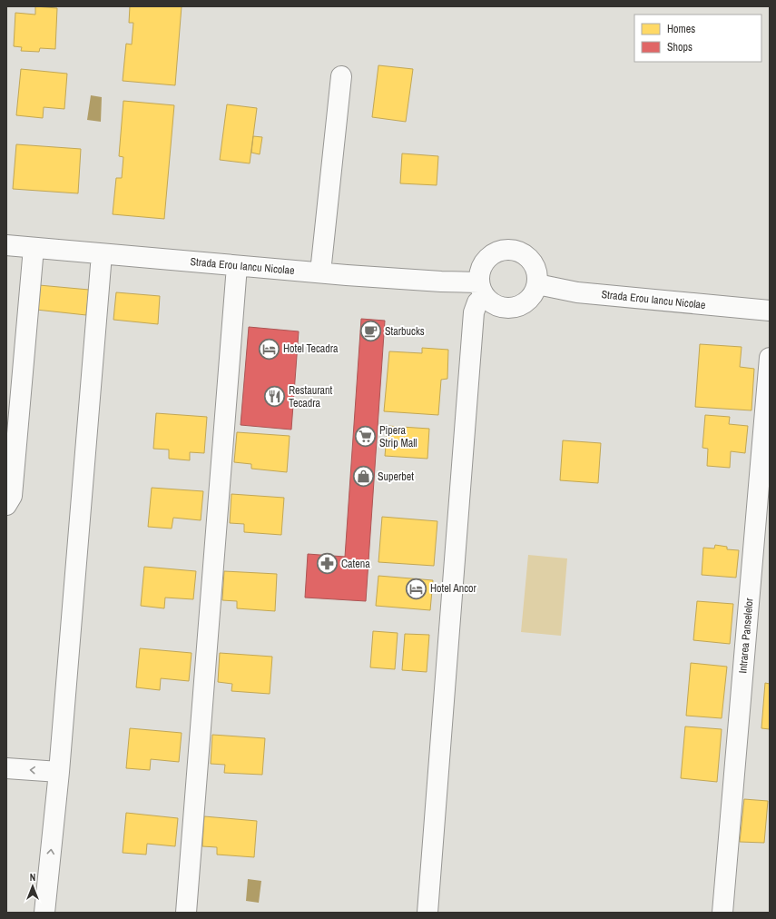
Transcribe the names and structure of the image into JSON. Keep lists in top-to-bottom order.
{
  "streets": {
    "street": ["Strada Erou Iancu Nicolae", "Intrarea Panselelor"]
  },
  "places": {
    "cafe": ["Starbucks"],
    "hotel": ["Hotel Tecadra", "Hotel Ancor"],
    "restaurant": ["Restaurant Tecadra"],
    "supermarket": ["Pipera Strip Mall"],
    "shop": ["Superbet"],
    "pharmacy": ["Catena"]
  },
  "legend": ["Homes", "Shops"],
  "north": "top"
}
